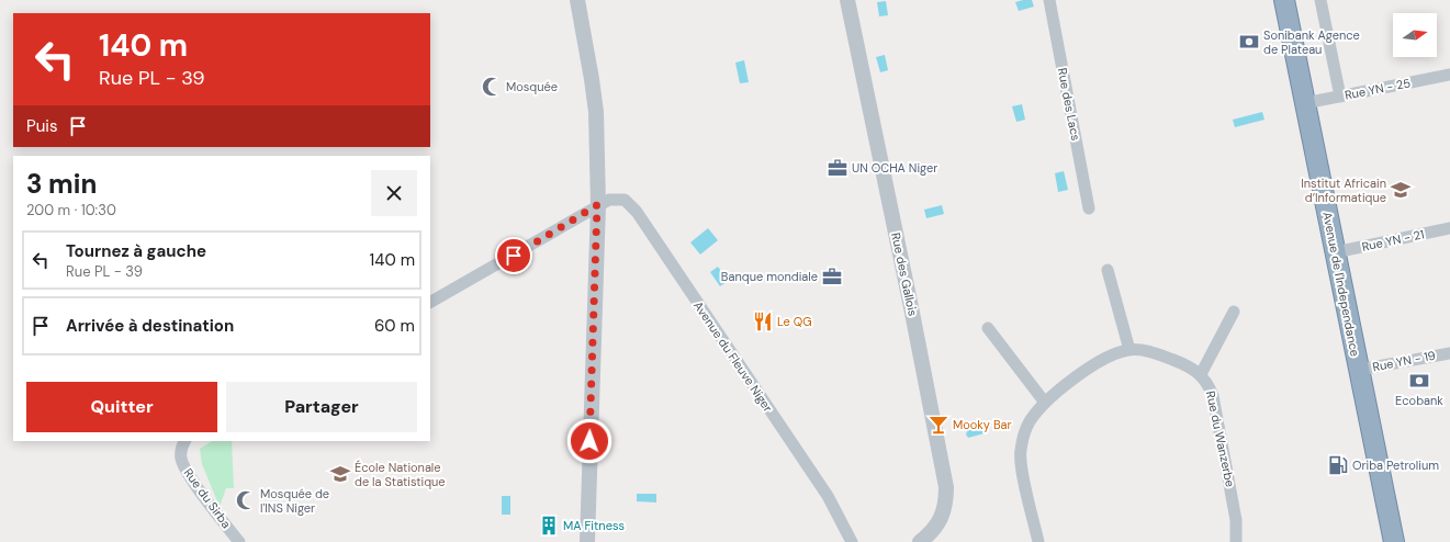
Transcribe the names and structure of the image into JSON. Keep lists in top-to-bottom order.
{
  "streets": {
    "highway": ["Avenue de l'Independance"],
    "street": [
      "Rue YN - 25",
      "Rue des Lacs",
      "Rue YN - 21",
      "Rue des Gallois",
      "Avenue du Fleuve Niger",
      "Rue YN - 19",
      "Rue du Wanzerbe",
      "Rue du Sirba"
    ]
  },
  "crossings": [
    ["Rue YN - 25", "Avenue de l'Independance"],
    ["Rue YN - 21", "Avenue de l'Independance"],
    ["Avenue de l'Independance", "Rue YN - 19"]
  ],
  "places": {
    "bank": ["Sonibank Agence de Plateau", "Ecobank"],
    "mosque": ["Mosquée", "Mosquée de l'INS Niger"],
    "office": ["UN OCHA Niger", "Banque mondiale"],
    "school or university": ["Institut Africain d’Informatique", "École Nationale de la Statistique"],
    "restaurant": ["Le QG"],
    "bar": ["Mooky Bar"],
    "fuel station": ["Oriba Petrolium"],
    "building": ["MA Fitness"]
  },
  "north": "right",
  "page": {
    "turn": ["140 m", "Rue PL - 39"],
    "then": "Puis",
    "heading": ["3 min", "200 m · 10:30"],
    "list": [
      {
        "name": "Tournez à gauche",
        "note": "Rue PL - 39",
        "value": "140 m"
      },
      {
        "name": "Arrivée à destination",
        "value": "60 m"
      }
    ],
    "buttons": ["Quitter", "Partager"]
  }
}
